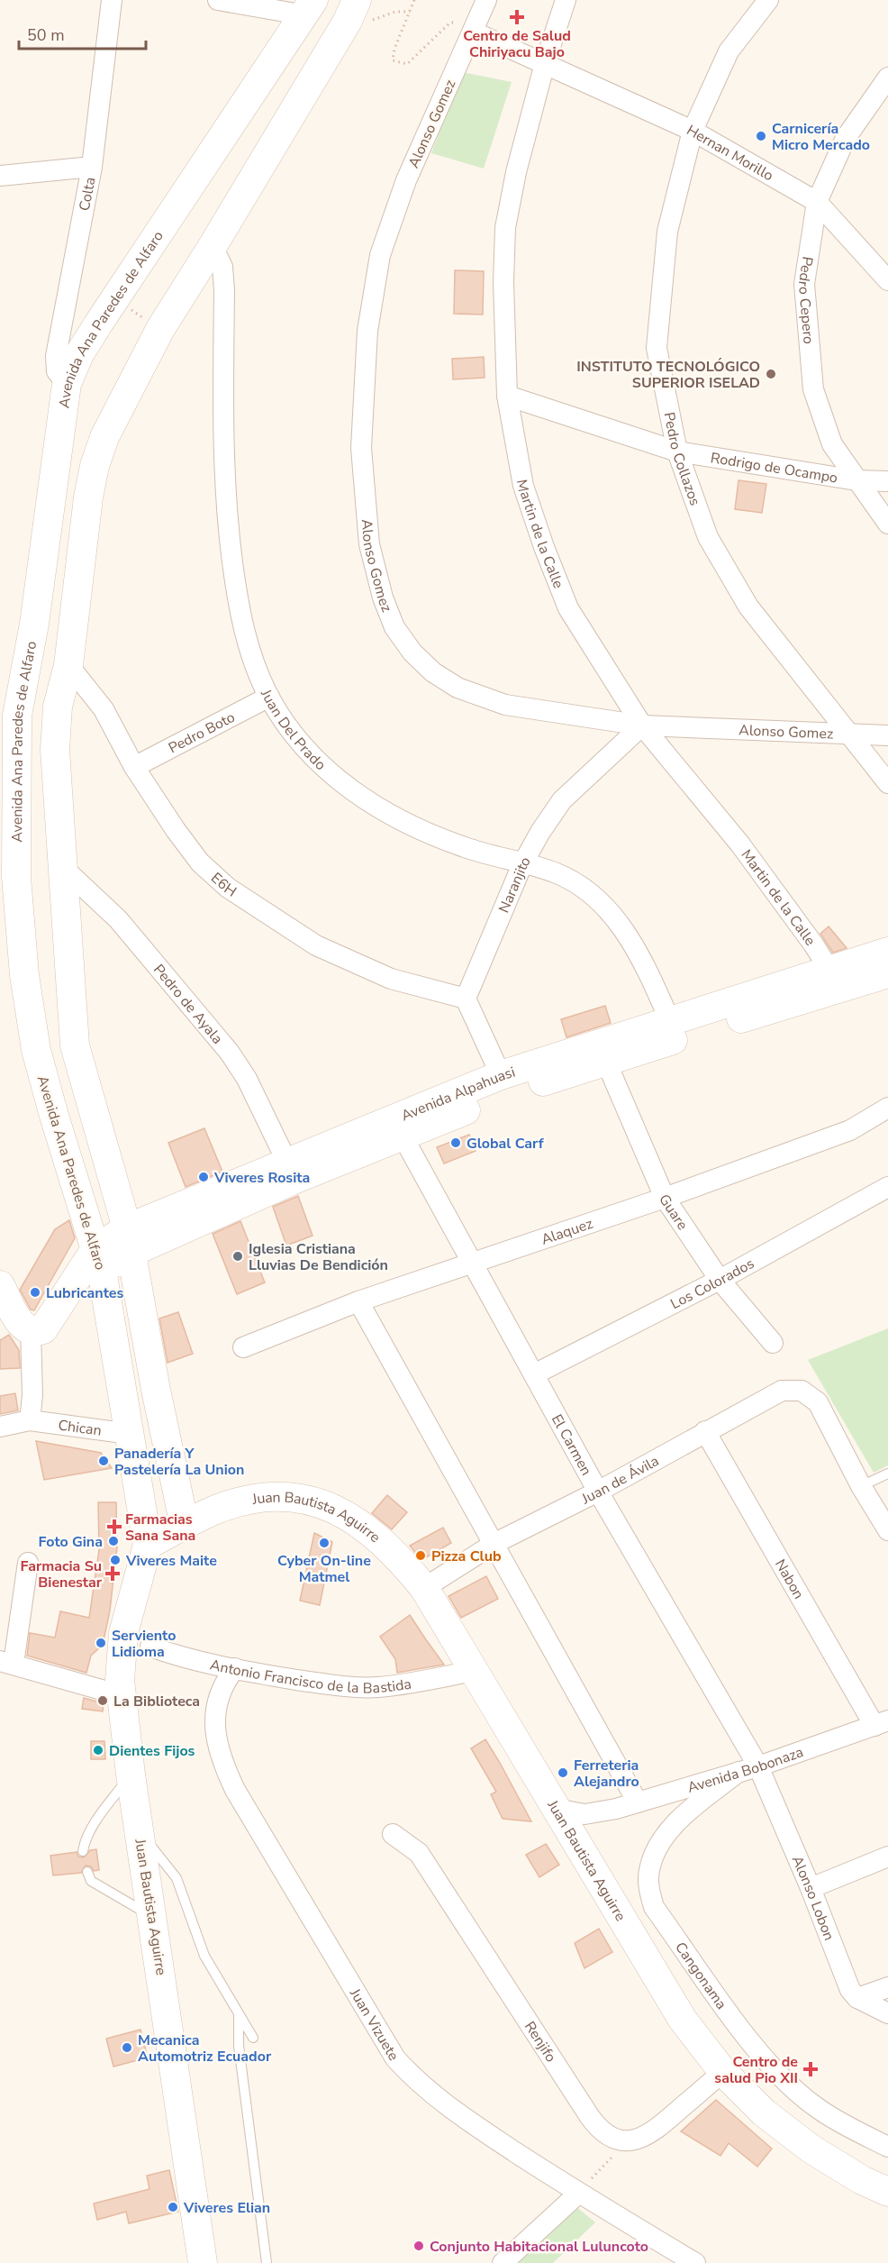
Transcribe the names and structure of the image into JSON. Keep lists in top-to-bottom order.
{
  "streets": {
    "main road": ["Avenida Ana Paredes de Alfaro", "Avenida Alpahuasi", "Juan Bautista Aguirre"],
    "street": [
      "Alonso Gomez",
      "Hernan Morillo",
      "Colta",
      "Pedro Cepero",
      "Pedro Collazos",
      "Rodrigo de Ocampo",
      "Martin de la Calle",
      "Juan Del Prado",
      "Pedro Boto",
      "E6H",
      "Naranjito",
      "Pedro de Ayala",
      "Guare",
      "Alaquez",
      "Los Colorados",
      "Chican",
      "El Carmen",
      "Juan de Ávila",
      "Nabon",
      "Antonio Francisco de la Bastida",
      "Avenida Bobonaza",
      "Alonso Lobon",
      "Cangonama",
      "Juan Vizuete",
      "Renjifo"
    ]
  },
  "crossings": [
    ["Alonso Gomez", "Pedro Collazos"],
    ["Alonso Gomez", "Martin de la Calle"],
    ["Alonso Gomez", "Naranjito"],
    ["Hernan Morillo", "Pedro Cepero"],
    ["Hernan Morillo", "Pedro Collazos"],
    ["Hernan Morillo", "Martin de la Calle"],
    ["Colta", "Avenida Ana Paredes de Alfaro"],
    ["Pedro Cepero", "Rodrigo de Ocampo"],
    ["Avenida Ana Paredes de Alfaro", "Juan Del Prado"],
    ["Avenida Ana Paredes de Alfaro", "E6H"],
    ["Avenida Ana Paredes de Alfaro", "Pedro de Ayala"],
    ["Avenida Ana Paredes de Alfaro", "Avenida Alpahuasi"],
    ["Avenida Ana Paredes de Alfaro", "Chican"],
    ["Avenida Ana Paredes de Alfaro", "Juan Bautista Aguirre"],
    ["Pedro Collazos", "Rodrigo de Ocampo"],
    ["Rodrigo de Ocampo", "Martin de la Calle"],
    ["Martin de la Calle", "Naranjito"],
    ["Martin de la Calle", "Avenida Alpahuasi"],
    ["Juan Del Prado", "Pedro Boto"],
    ["Juan Del Prado", "Naranjito"],
    ["Juan Del Prado", "Avenida Alpahuasi"],
    ["Pedro Boto", "E6H"],
    ["E6H", "Naranjito"],
    ["Pedro de Ayala", "Avenida Alpahuasi"],
    ["Avenida Alpahuasi", "Guare"],
    ["Avenida Alpahuasi", "El Carmen"],
    ["Guare", "Alaquez"],
    ["Guare", "Los Colorados"],
    ["Alaquez", "El Carmen"],
    ["Los Colorados", "El Carmen"],
    ["El Carmen", "Juan de Ávila"],
    ["El Carmen", "Avenida Bobonaza"],
    ["El Carmen", "Alonso Lobon"],
    ["El Carmen", "Cangonama"],
    ["Juan de Ávila", "Juan Bautista Aguirre"],
    ["Juan de Ávila", "Nabon"],
    ["Juan Bautista Aguirre", "Antonio Francisco de la Bastida"],
    ["Juan Bautista Aguirre", "Avenida Bobonaza"],
    ["Nabon", "Avenida Bobonaza"],
    ["Antonio Francisco de la Bastida", "Juan Vizuete"],
    ["Avenida Bobonaza", "Alonso Lobon"],
    ["Avenida Bobonaza", "Cangonama"],
    ["Alonso Lobon", "Cangonama"]
  ],
  "places": {
    "health": [
      "Centro de Salud Chiriyacu Bajo",
      "Farmacias Sana Sana",
      "Farmacia Su Bienestar",
      "Centro de salud Pio XII"
    ],
    "other": [
      "Carnicería Micro Mercado",
      "INSTITUTO TECNOLÓGICO SUPERIOR ISELAD",
      "Global Carf",
      "Viveres Rosita",
      "Iglesia Cristiana Lluvias De Bendición",
      "Lubricantes",
      "Panadería Y Pastelería La Union",
      "Foto Gina",
      "Cyber On-line Matmel",
      "Pizza Club",
      "Viveres Maite",
      "Serviento Lidioma",
      "La Biblioteca",
      "Dientes Fijos",
      "Ferreteria Alejandro",
      "Mecanica Automotriz Ecuador",
      "Viveres Elian",
      "Conjunto Habitacional Luluncoto"
    ]
  },
  "scale_bar": "50 m"
}
